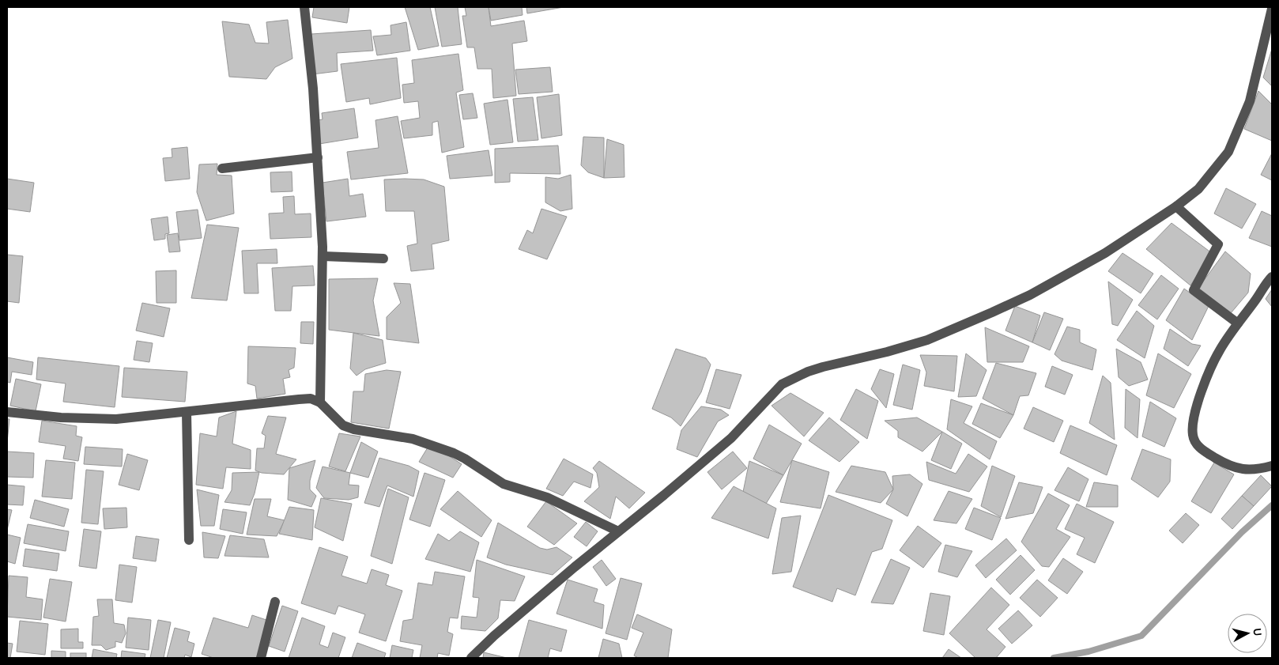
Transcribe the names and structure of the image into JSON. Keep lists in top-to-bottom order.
{
  "north": "right"
}
